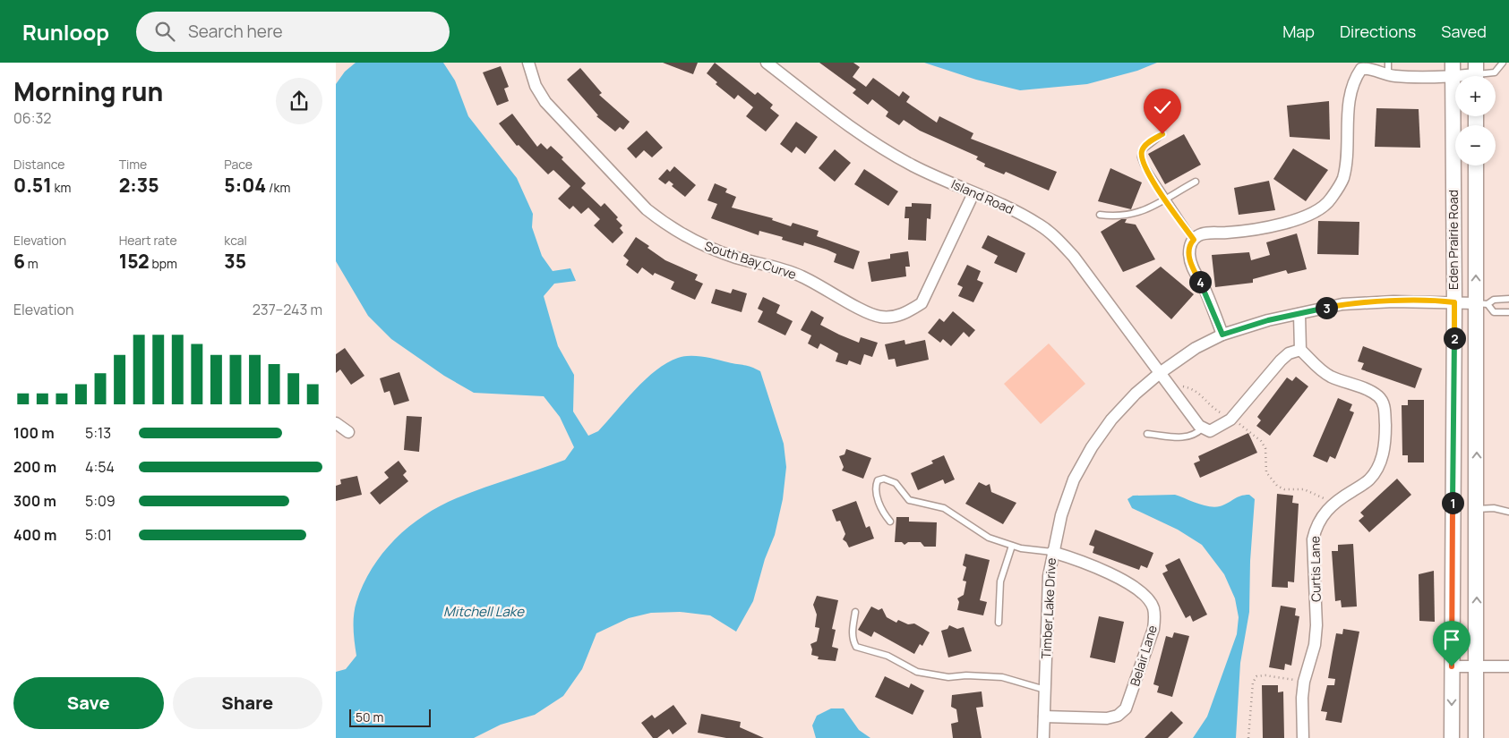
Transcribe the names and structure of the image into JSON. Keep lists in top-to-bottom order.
{
  "streets": {
    "main road": ["Eden Prairie Road"],
    "street": [
      "Island Road",
      "South Bay Curve",
      "Curtis Lane",
      "Timber Lake Drive",
      "Belair Lane"
    ]
  },
  "crossings": [
    ["Island Road", "South Bay Curve"],
    ["Island Road", "Timber Lake Drive"],
    ["Eden Prairie Road", "Timber Lake Drive"],
    ["Timber Lake Drive", "Belair Lane"]
  ],
  "water": ["Mitchell Lake"],
  "scale_bar": "50 m",
  "page": {
    "header": "Runloop",
    "search": "Search here",
    "nav": ["Map", "Directions", "Saved"],
    "heading": ["Morning run", "06:32"],
    "map_buttons": ["+", "−"],
    "stats": [
      ["Distance", "0.51 km"],
      ["Time", "2:35"],
      ["Pace", "5:04 /km"],
      ["Elevation", "6 m"],
      ["Heart rate", "152 bpm"],
      ["kcal", "35"]
    ],
    "pins": [
      "4",
      "3",
      "2",
      "1"
    ],
    "chart": ["Elevation", "237–243 m"],
    "list": [
      {
        "name": "100 m",
        "note": "5:13"
      },
      {
        "name": "200 m",
        "note": "4:54"
      },
      {
        "name": "300 m",
        "note": "5:09"
      },
      {
        "name": "400 m",
        "note": "5:01"
      }
    ],
    "buttons": ["Save", "Share"],
    "scale": "50 m"
  }
}
